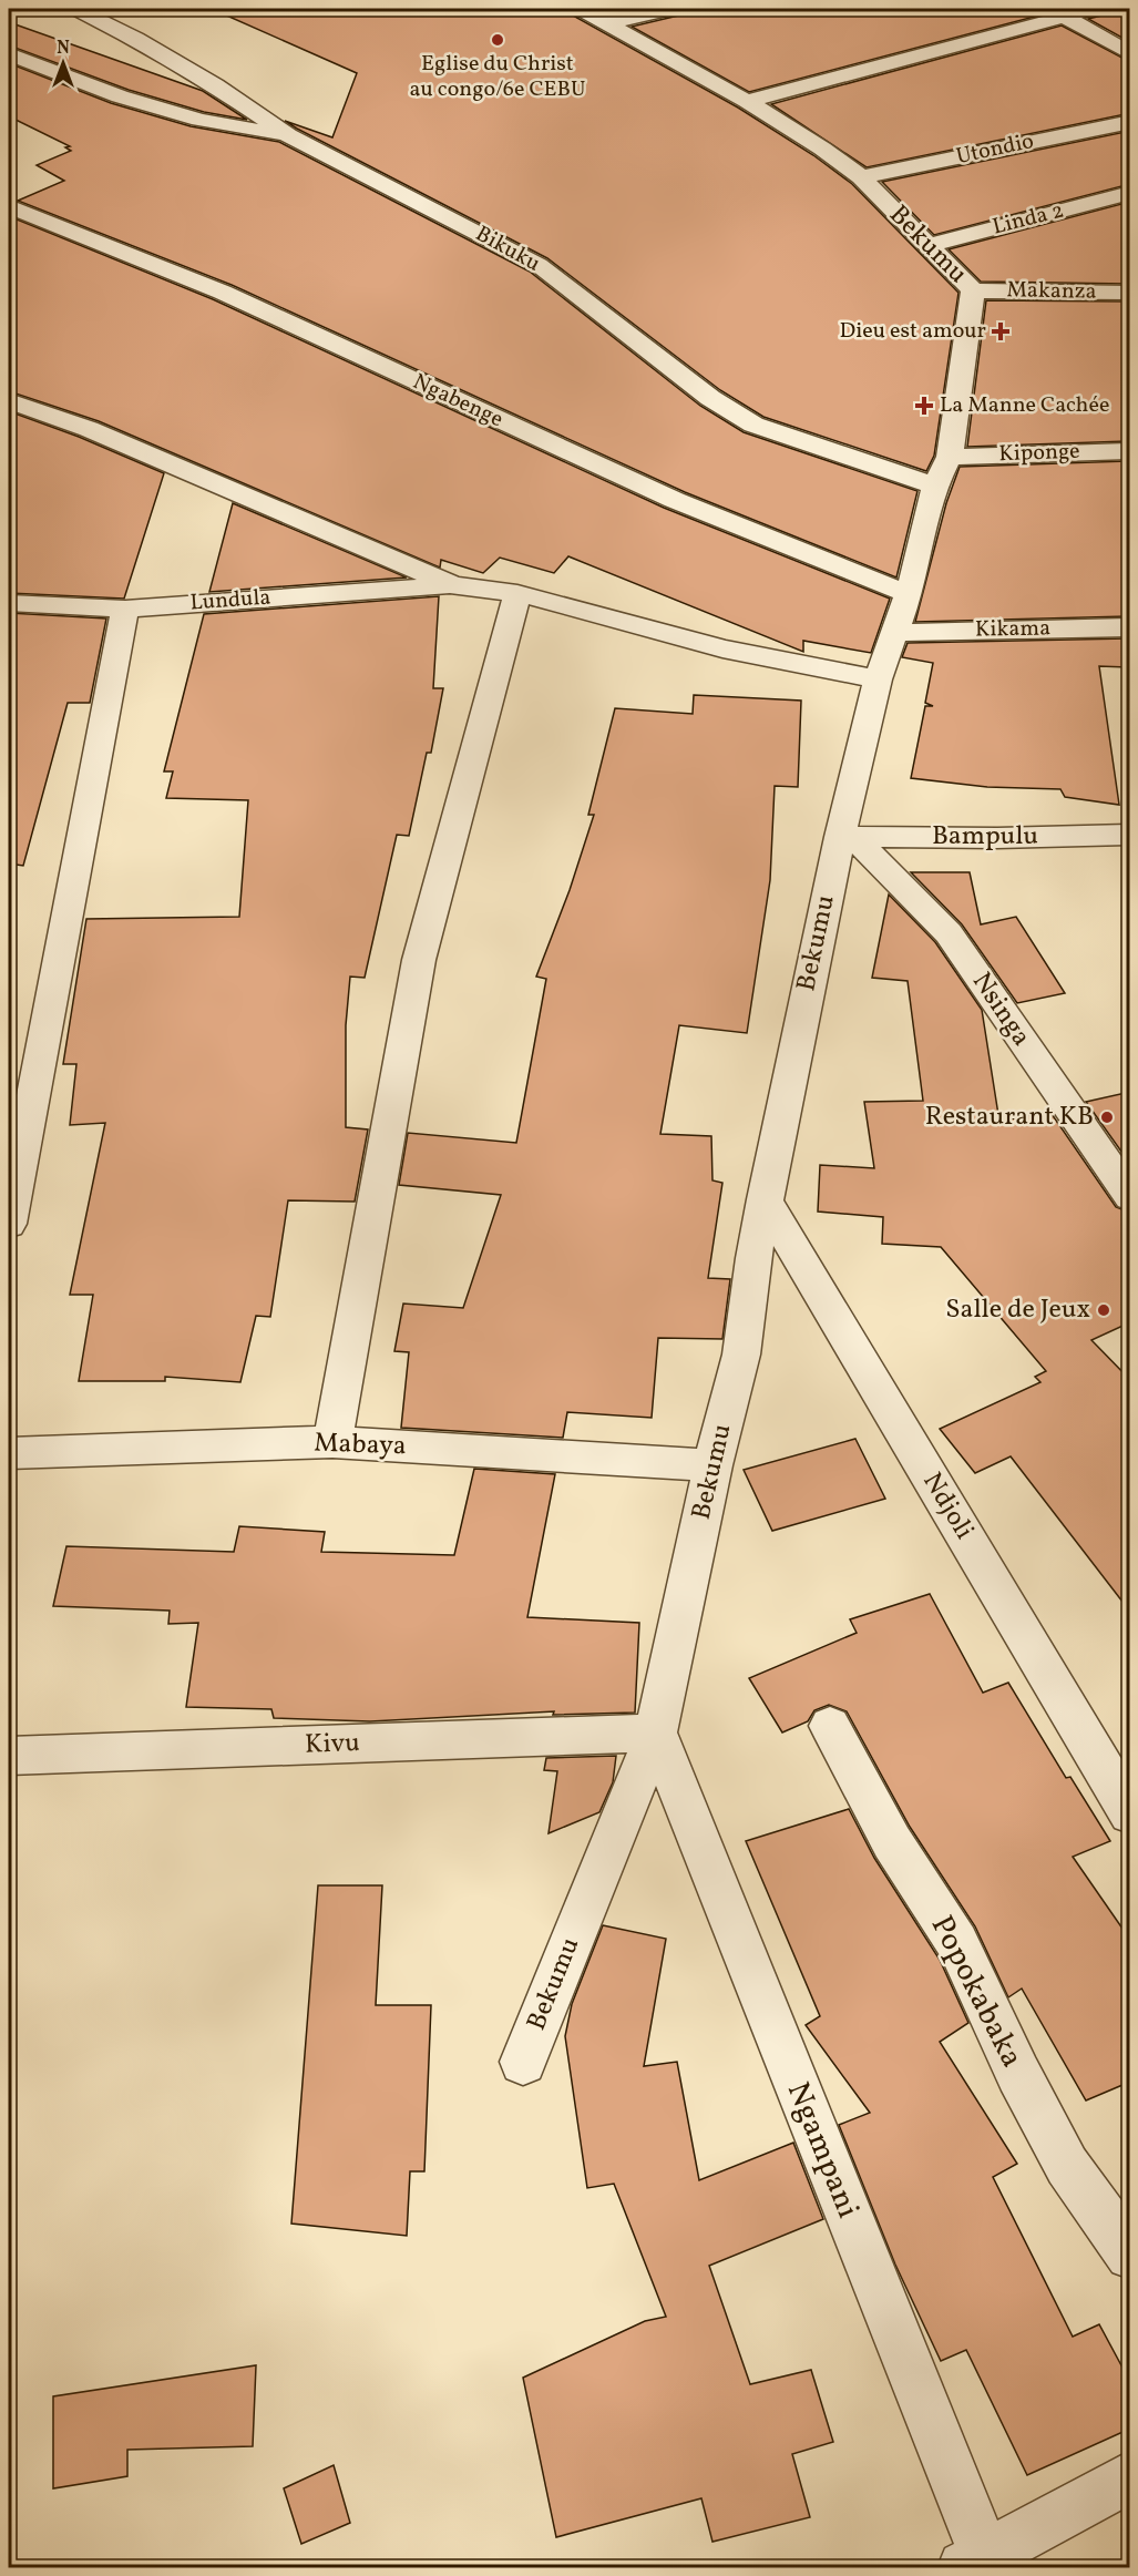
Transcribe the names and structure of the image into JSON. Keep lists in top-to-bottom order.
{
  "streets": {
    "street": [
      "Utondio",
      "Linda 2",
      "Bekumu",
      "Bikuku",
      "Makanza",
      "Ngabenge",
      "Kiponge",
      "Lundula",
      "Kikama",
      "Bampulu",
      "Nsinga",
      "Mabaya",
      "Ndjoli",
      "Kivu",
      "Popokabaka",
      "Ngampani"
    ]
  },
  "crossings": [
    ["Utondio", "Bekumu"],
    ["Linda 2", "Bekumu"],
    ["Bekumu", "Bikuku"],
    ["Bekumu", "Makanza"],
    ["Bekumu", "Ngabenge"],
    ["Bekumu", "Kiponge"],
    ["Bekumu", "Kikama"],
    ["Bekumu", "Bampulu"],
    ["Bekumu", "Nsinga"],
    ["Bekumu", "Mabaya"],
    ["Bekumu", "Ndjoli"],
    ["Bekumu", "Kivu"],
    ["Bekumu", "Ngampani"],
    ["Bampulu", "Nsinga"],
    ["Kivu", "Ngampani"]
  ],
  "places": {
    "other": ["Eglise du Christ au congo/6e CEBU", "Restaurant KB", "Salle de Jeux"],
    "health": ["Dieu est amour", "La Manne Cachée"]
  },
  "north": "top"
}
